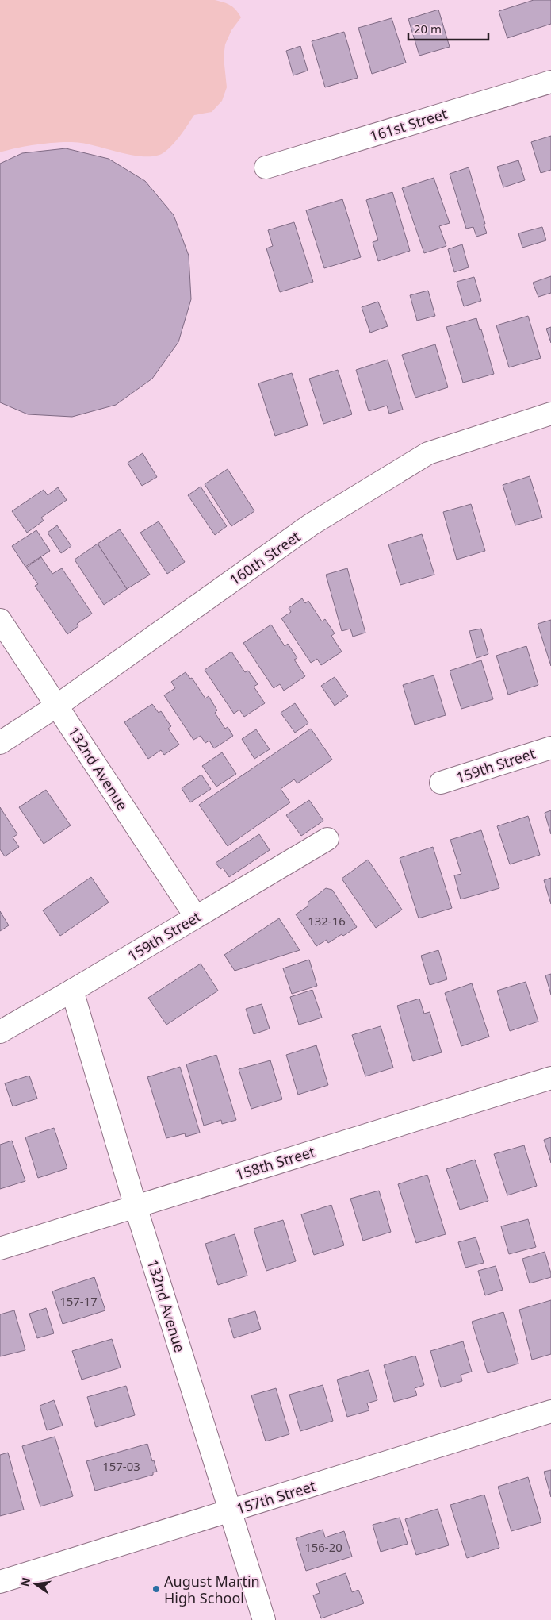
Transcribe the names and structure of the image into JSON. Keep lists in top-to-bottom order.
{
  "streets": {
    "street": [
      "161st Street",
      "160th Street",
      "159th Street",
      "132nd Avenue",
      "158th Street",
      "157th Street"
    ]
  },
  "crossings": [
    ["160th Street", "132nd Avenue"],
    ["159th Street", "132nd Avenue"],
    ["132nd Avenue", "158th Street"],
    ["132nd Avenue", "157th Street"]
  ],
  "places": ["August Martin High School"],
  "house_numbers": [
    "132-16",
    "157-17",
    "157-03",
    "156-20"
  ],
  "scale_bar": "20 m",
  "north": "left"
}
